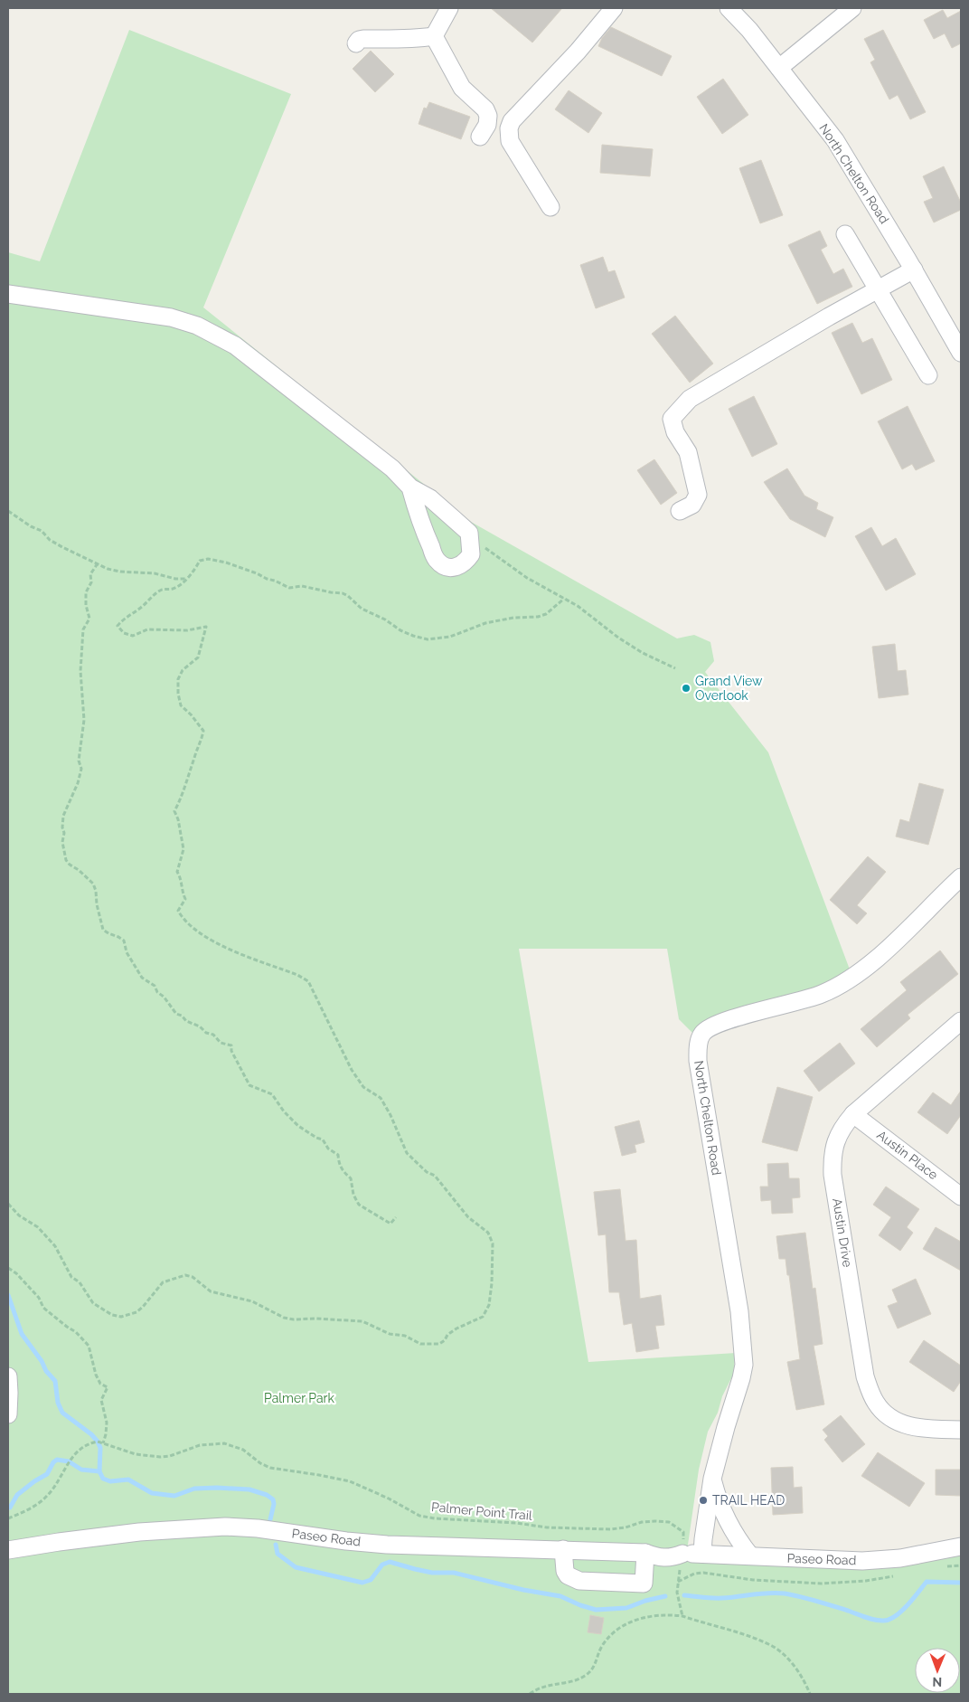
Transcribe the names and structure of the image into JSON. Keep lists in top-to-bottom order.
{
  "streets": {
    "street": [
      "North Chelton Road",
      "Austin Place",
      "Austin Drive",
      "Paseo Road"
    ],
    "path": ["Palmer Point Trail"]
  },
  "crossings": [
    ["North Chelton Road", "Paseo Road"],
    ["Austin Place", "Austin Drive"],
    ["Palmer Point Trail", "Paseo Road"]
  ],
  "parks": ["Palmer Park"],
  "places": ["Grand View Overlook", "TRAIL HEAD"],
  "north": "bottom"
}
